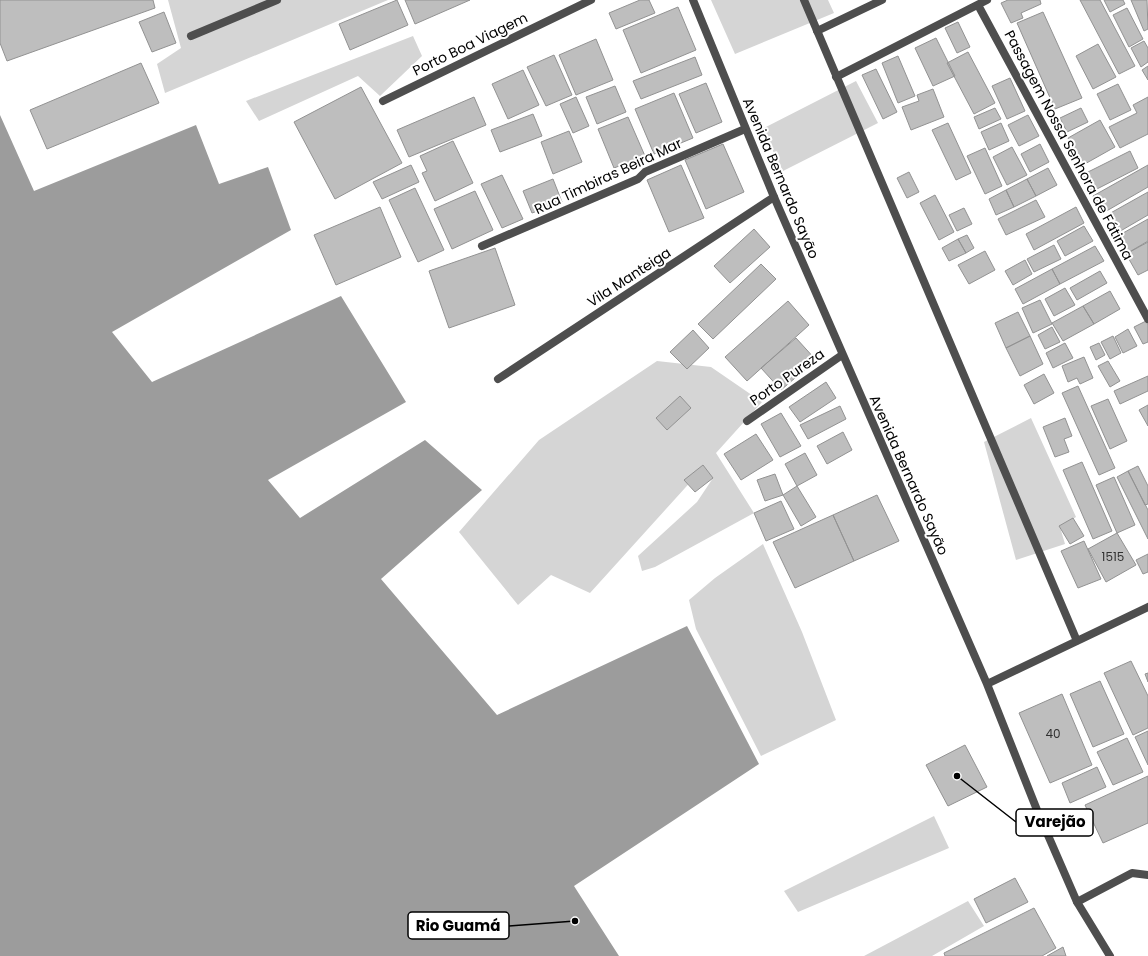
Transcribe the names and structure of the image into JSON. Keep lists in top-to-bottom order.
{
  "streets": {
    "street": [
      "Porto Boa Viagem",
      "Passagem Nossa Senhora de Fátima",
      "Rua Timbiras Beira Mar",
      "Avenida Bernardo Sayão",
      "Vila Manteiga",
      "Porto Pureza"
    ]
  },
  "crossings": [
    ["Rua Timbiras Beira Mar", "Avenida Bernardo Sayão"],
    ["Avenida Bernardo Sayão", "Vila Manteiga"],
    ["Avenida Bernardo Sayão", "Porto Pureza"]
  ],
  "places": ["Varejão", "Rio Guamá"],
  "house_numbers": ["1515", "40"]
}
